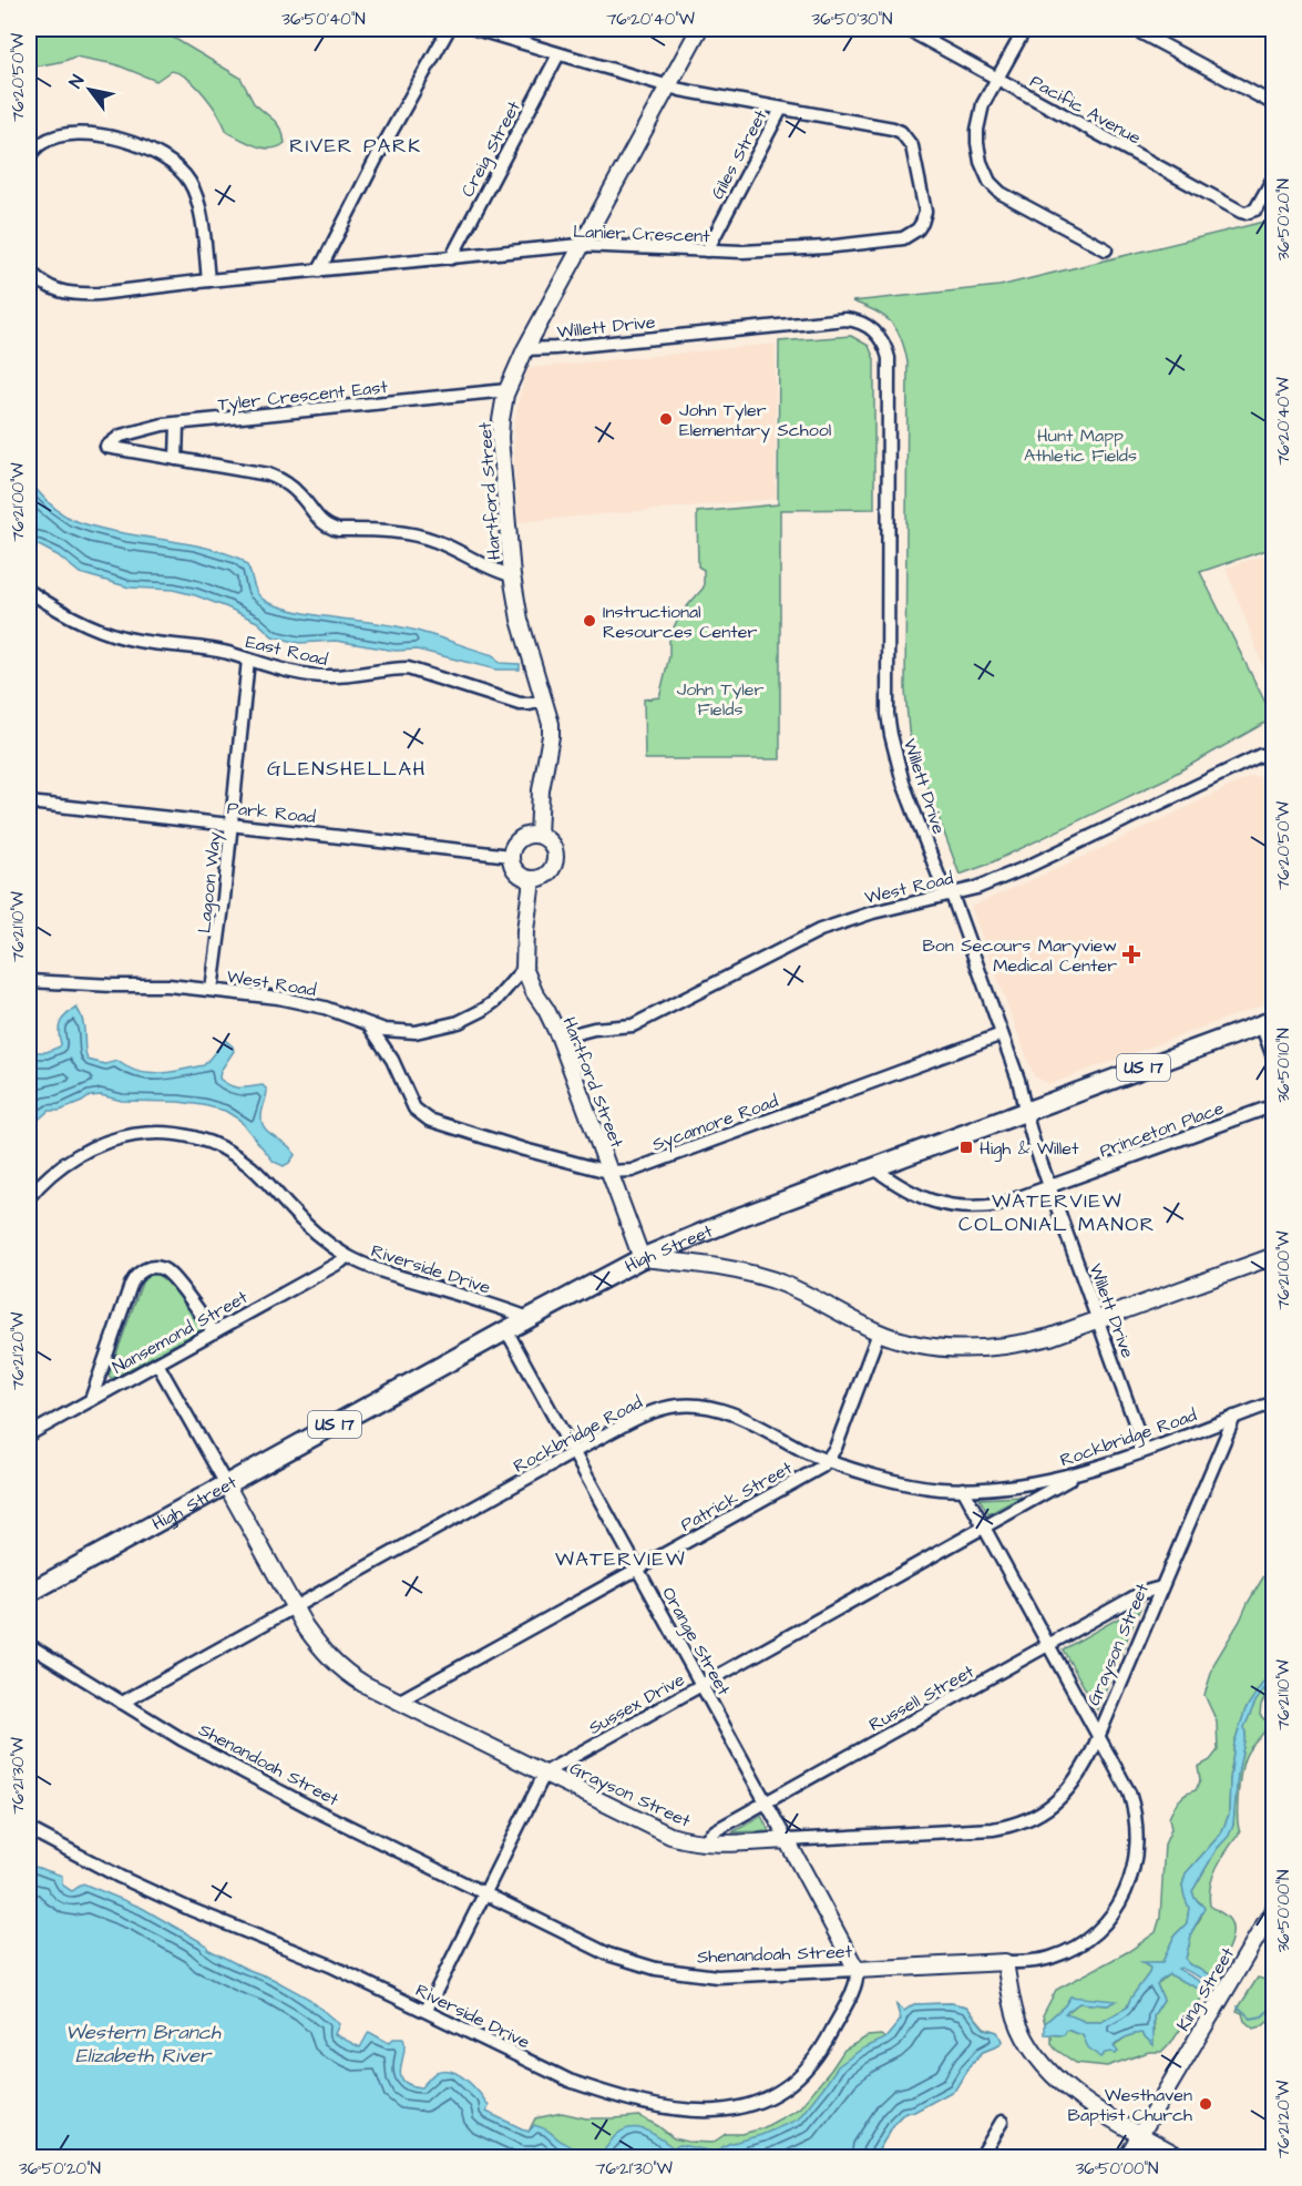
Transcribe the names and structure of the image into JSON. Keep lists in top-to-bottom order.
{
  "streets": {
    "main road": ["US 17", "High Street"],
    "street": [
      "Pacific Avenue",
      "Creig Street",
      "Giles Street",
      "Lanier Crescent",
      "Willett Drive",
      "Tyler Crescent East",
      "Hartford Street",
      "East Road",
      "Park Road",
      "Lagoon Way",
      "West Road",
      "Sycamore Road",
      "Princeton Place",
      "Riverside Drive",
      "Nansemond Street",
      "Rockbridge Road",
      "Patrick Street",
      "Orange Street",
      "Grayson Street",
      "Russell Street",
      "Sussex Drive",
      "Shenandoah Street",
      "King Street"
    ]
  },
  "crossings": [
    ["Creig Street", "Lanier Crescent"],
    ["Giles Street", "Lanier Crescent"],
    ["Lanier Crescent", "Hartford Street"],
    ["Willett Drive", "Hartford Street"],
    ["Willett Drive", "West Road"],
    ["Willett Drive", "Sycamore Road"],
    ["Willett Drive", "Princeton Place"],
    ["Willett Drive", "High Street"],
    ["Willett Drive", "Rockbridge Road"],
    ["Tyler Crescent East", "Hartford Street"],
    ["Hartford Street", "East Road"],
    ["Hartford Street", "Park Road"],
    ["Hartford Street", "West Road"],
    ["Hartford Street", "Sycamore Road"],
    ["Hartford Street", "High Street"],
    ["East Road", "Lagoon Way"],
    ["Park Road", "Lagoon Way"],
    ["Lagoon Way", "West Road"],
    ["West Road", "Sycamore Road"],
    ["Princeton Place", "High Street"],
    ["High Street", "Riverside Drive"],
    ["High Street", "Orange Street"],
    ["High Street", "Grayson Street"],
    ["Riverside Drive", "Nansemond Street"],
    ["Riverside Drive", "Orange Street"],
    ["Riverside Drive", "Shenandoah Street"],
    ["Nansemond Street", "Grayson Street"],
    ["Rockbridge Road", "Patrick Street"],
    ["Rockbridge Road", "Orange Street"],
    ["Rockbridge Road", "Grayson Street"],
    ["Rockbridge Road", "Sussex Drive"],
    ["Rockbridge Road", "Shenandoah Street"],
    ["Patrick Street", "Orange Street"],
    ["Patrick Street", "Grayson Street"],
    ["Orange Street", "Grayson Street"],
    ["Orange Street", "Russell Street"],
    ["Orange Street", "Sussex Drive"],
    ["Orange Street", "Shenandoah Street"],
    ["Grayson Street", "Russell Street"],
    ["Grayson Street", "Sussex Drive"],
    ["Grayson Street", "Shenandoah Street"],
    ["Russell Street", "Shenandoah Street"],
    ["Sussex Drive", "Shenandoah Street"]
  ],
  "districts": [
    "RIVER PARK",
    "GLENSHELLAH",
    "WATERVIEW COLONIAL MANOR",
    "WATERVIEW"
  ],
  "water": ["Western Branch Elizabeth River"],
  "parks": ["Hunt Mapp Athletic Fields", "John Tyler Fields"],
  "places": {
    "other": ["John Tyler Elementary School", "Instructional Resources Center", "Westhaven Baptist Church"],
    "health": ["Bon Secours Maryview Medical Center"],
    "transit": ["High & Willet"]
  },
  "north": "top left",
  "coordinates": [
    "36°50'40\"N",
    "76°20'40\"W",
    "36°50'30\"N",
    "76°20'50\"W",
    "36°50'20\"N",
    "76°21'00\"W",
    "76°21'10\"W",
    "36°50'10\"N",
    "76°21'20\"W",
    "76°21'30\"W",
    "36°50'00\"N"
  ]
}
